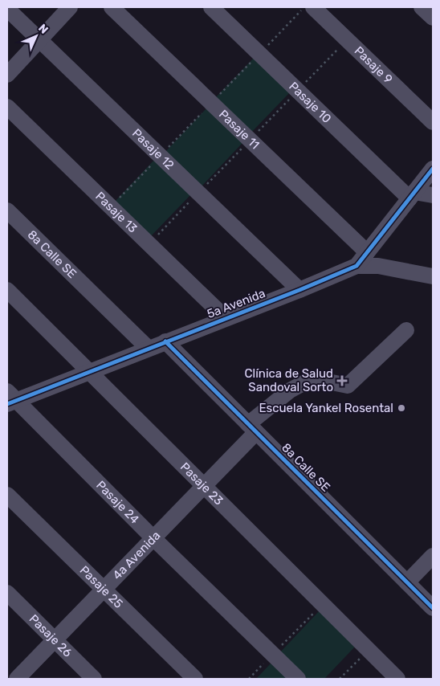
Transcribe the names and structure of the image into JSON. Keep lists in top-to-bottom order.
{
  "streets": {
    "street": [
      "Pasaje 9",
      "Pasaje 10",
      "Pasaje 11",
      "Pasaje 12",
      "Pasaje 13",
      "8a Calle SE",
      "5a Avenida",
      "Pasaje 23",
      "Pasaje 24",
      "4a Avenida",
      "Pasaje 25",
      "Pasaje 26"
    ]
  },
  "crossings": [
    ["Pasaje 10", "5a Avenida"],
    ["Pasaje 11", "5a Avenida"],
    ["Pasaje 12", "5a Avenida"],
    ["Pasaje 13", "5a Avenida"],
    ["8a Calle SE", "5a Avenida"],
    ["8a Calle SE", "4a Avenida"],
    ["5a Avenida", "Pasaje 23"],
    ["5a Avenida", "Pasaje 24"],
    ["Pasaje 23", "4a Avenida"],
    ["Pasaje 24", "4a Avenida"],
    ["4a Avenida", "Pasaje 25"],
    ["4a Avenida", "Pasaje 26"]
  ],
  "places": {
    "health": ["Clínica de Salud Sandoval Sorto"],
    "other": ["Escuela Yankel Rosental"]
  },
  "north": "top right"
}
